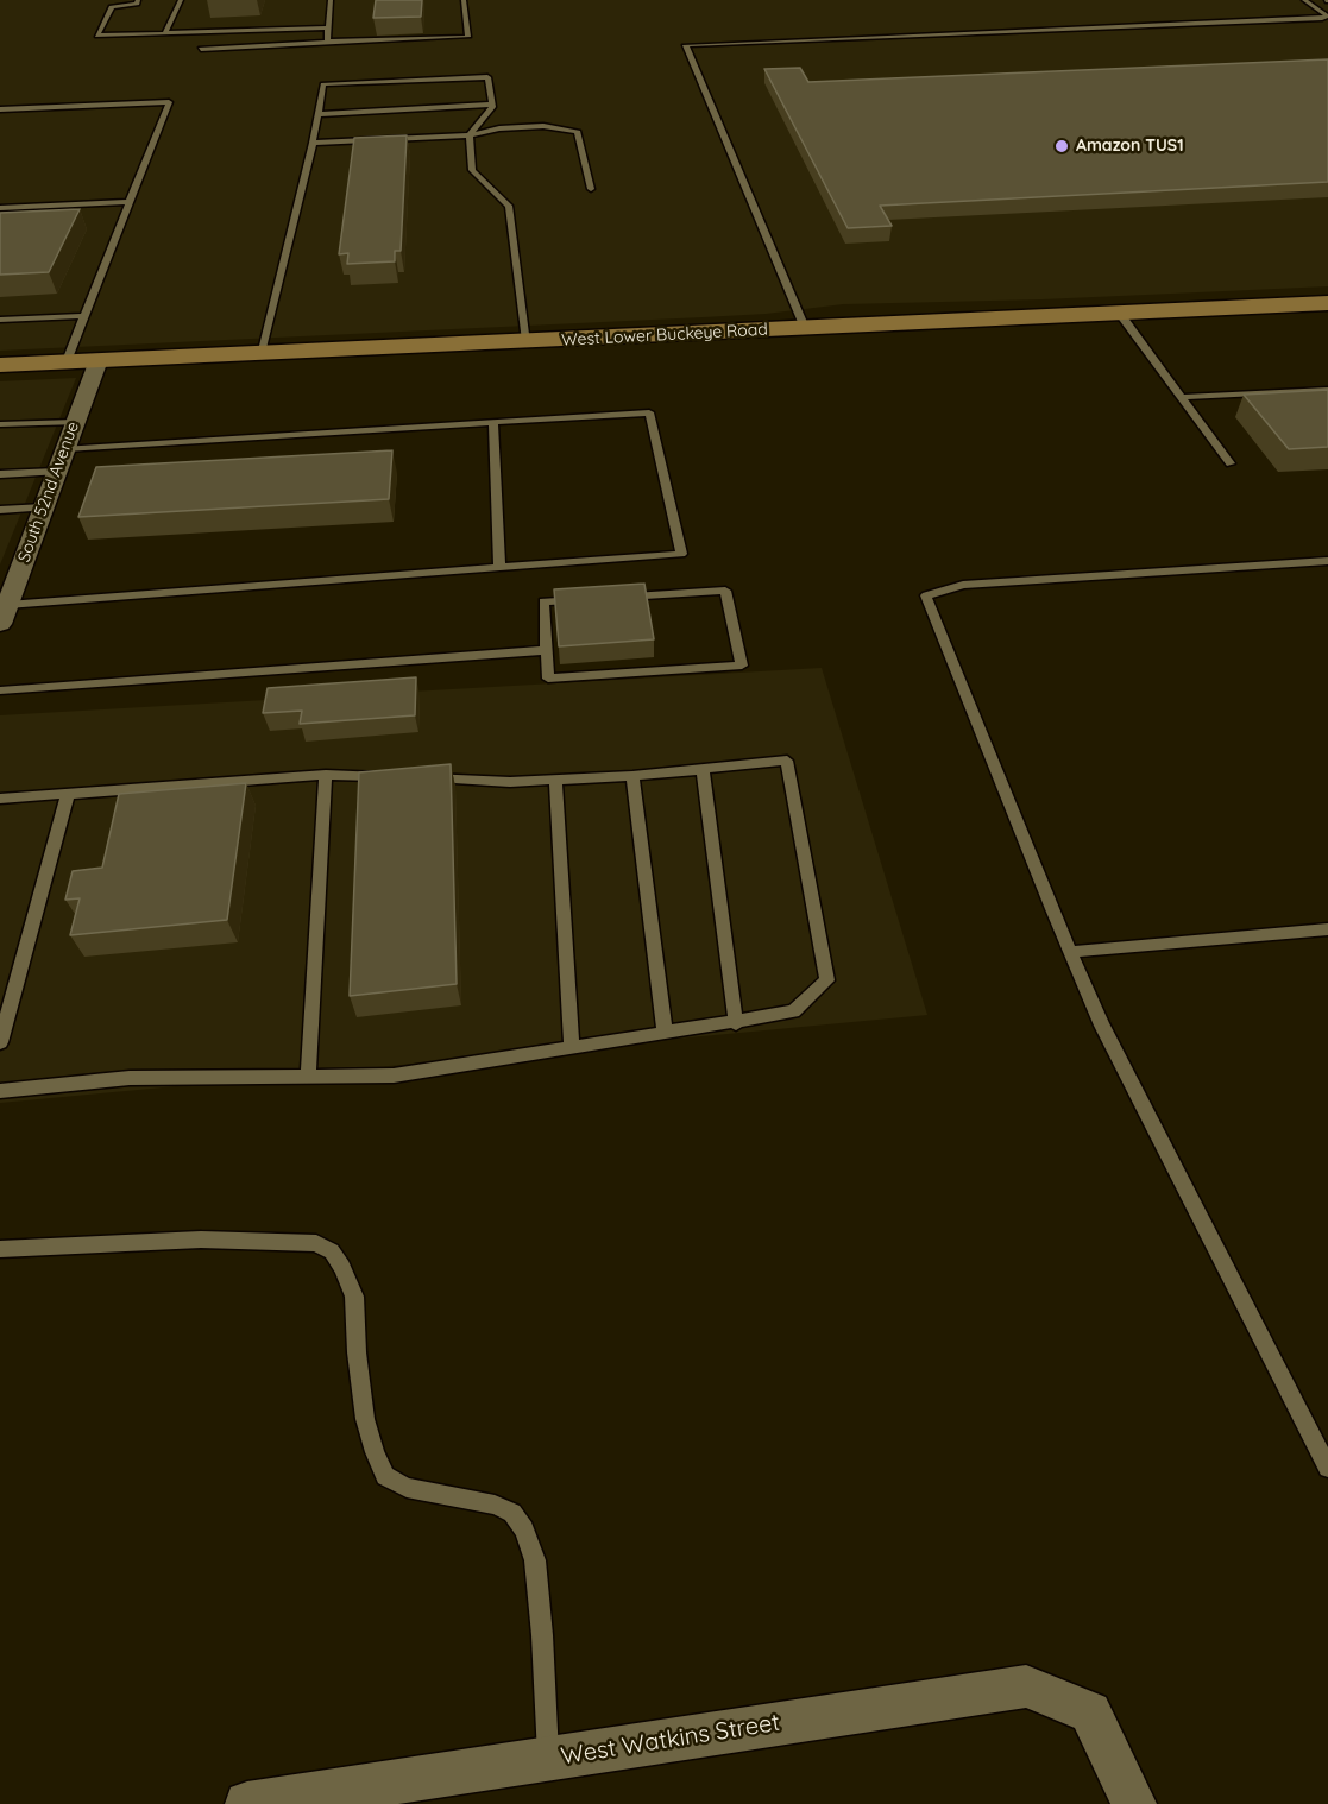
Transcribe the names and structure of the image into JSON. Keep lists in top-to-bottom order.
{
  "streets": {
    "main road": ["West Lower Buckeye Road"],
    "street": ["South 52nd Avenue", "West Watkins Street"]
  },
  "crossings": [
    ["West Lower Buckeye Road", "South 52nd Avenue"]
  ],
  "places": ["Amazon TUS1"]
}
